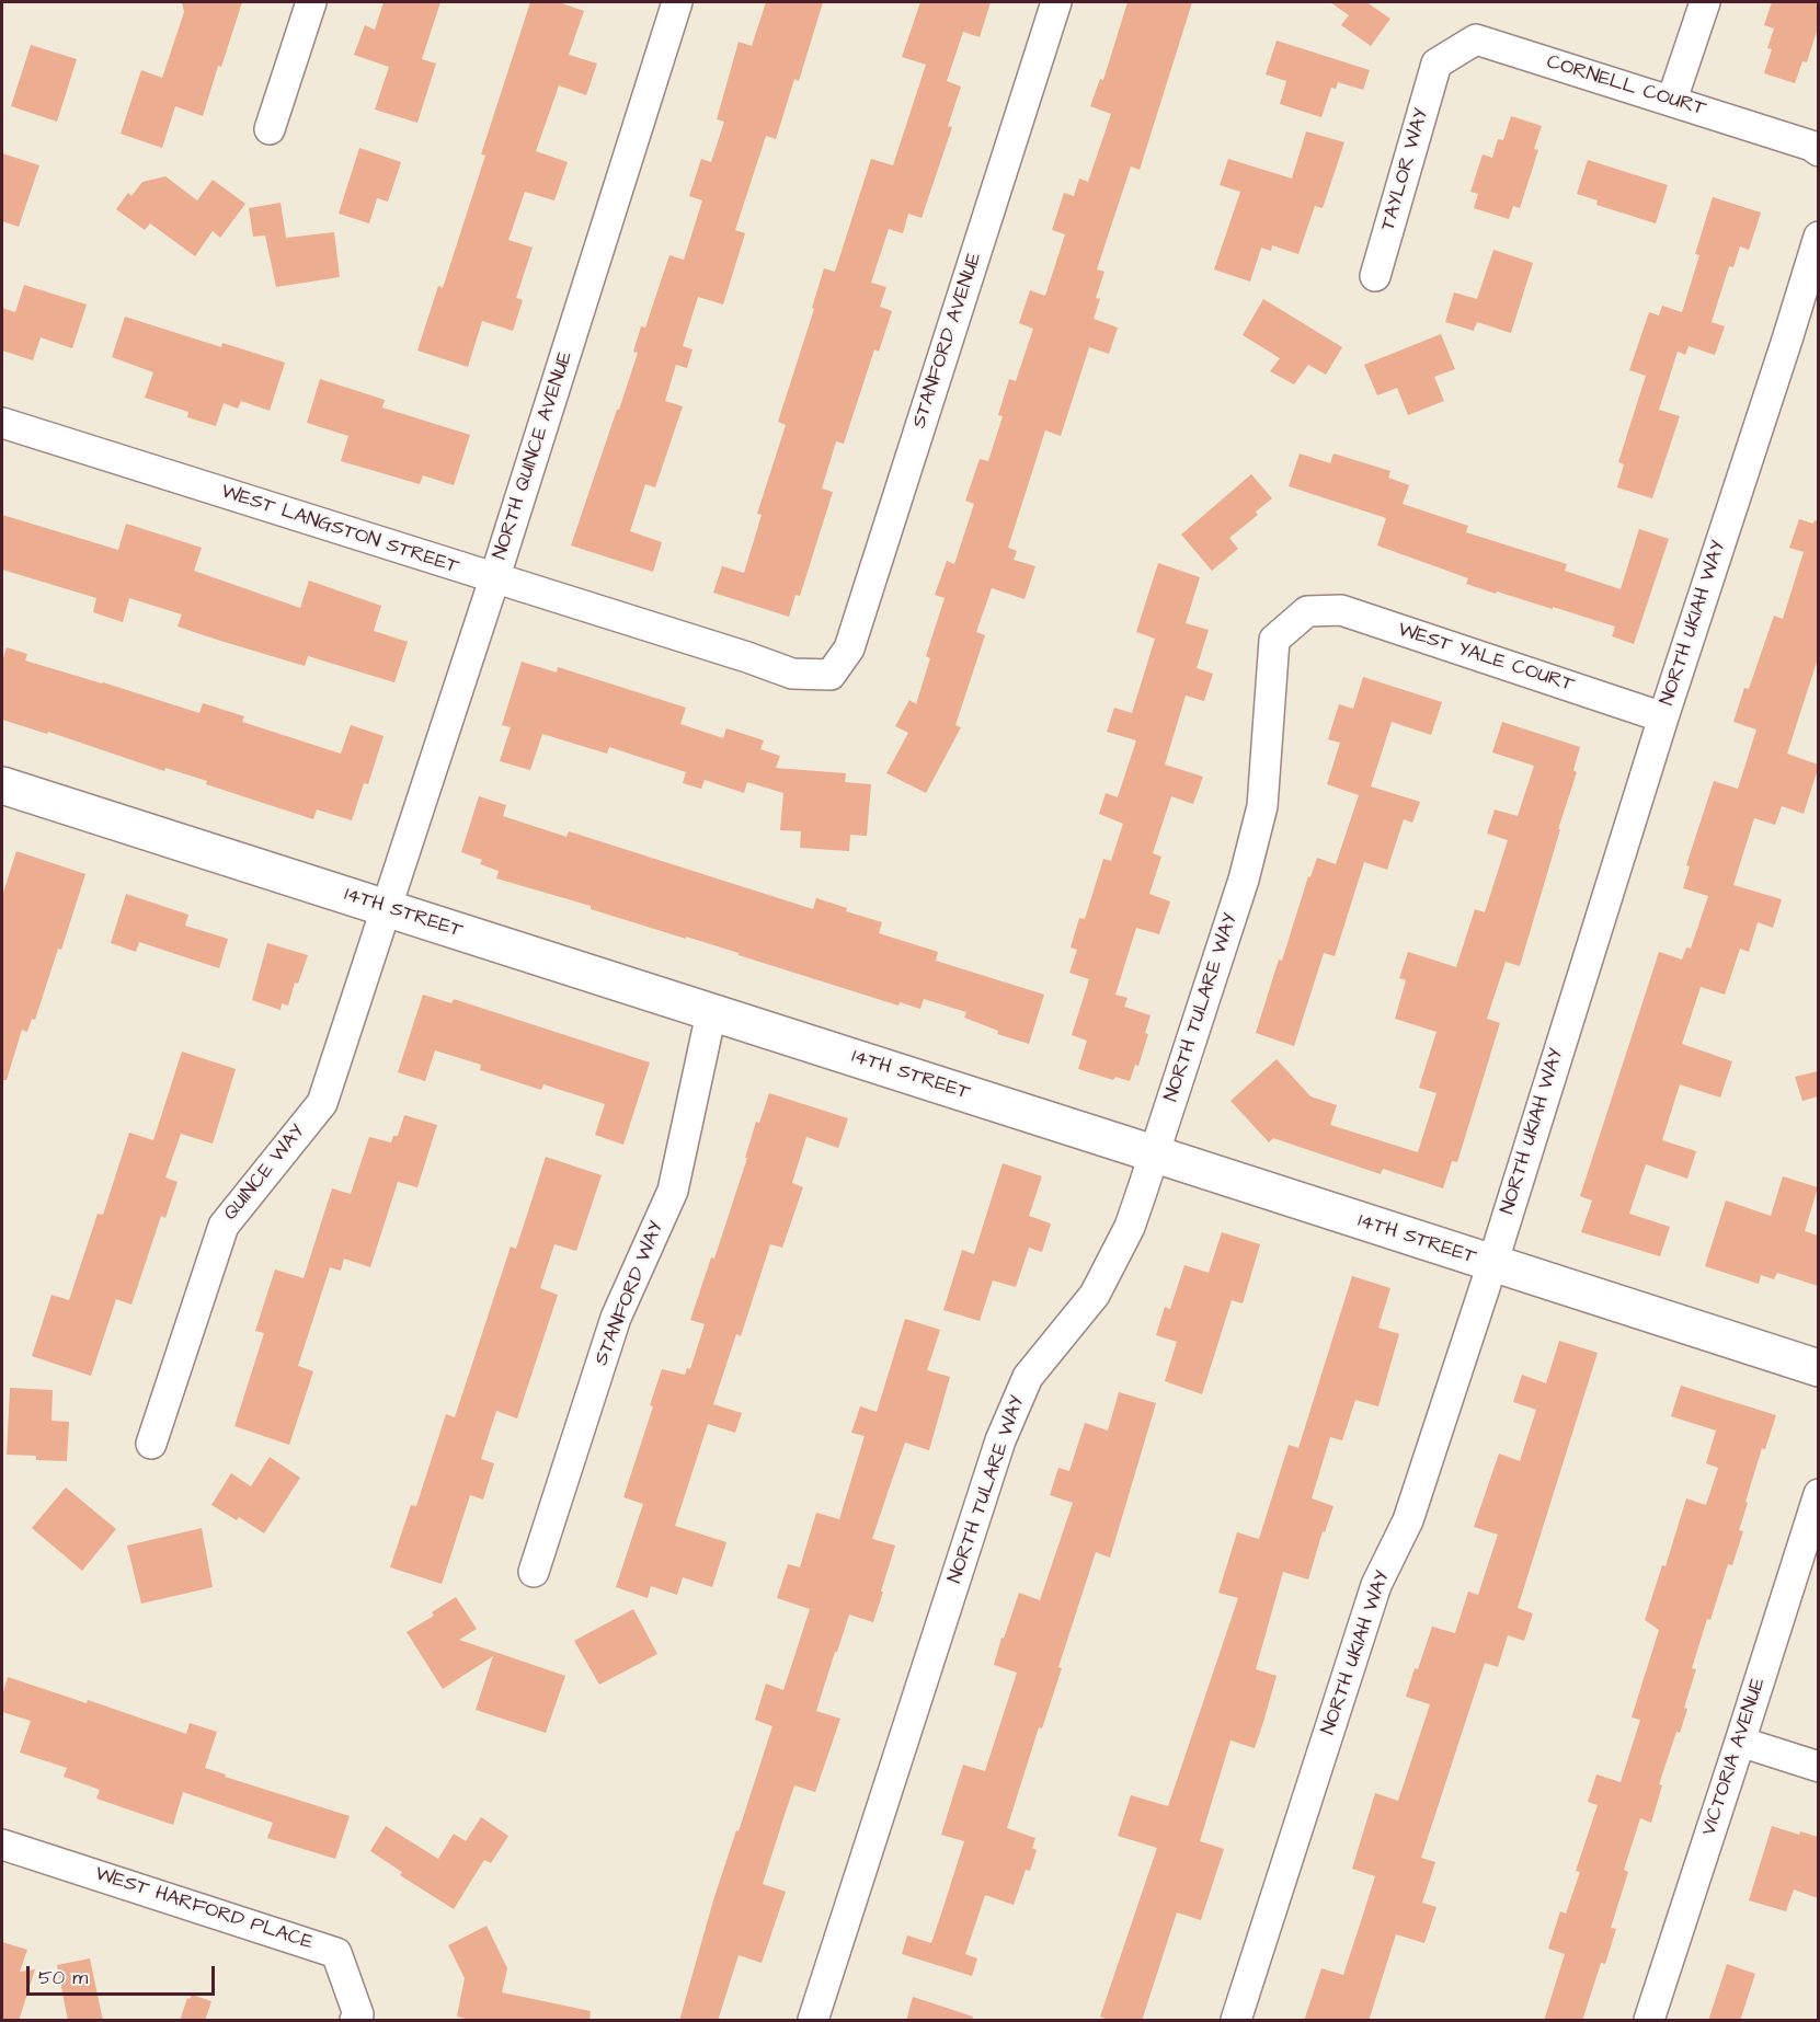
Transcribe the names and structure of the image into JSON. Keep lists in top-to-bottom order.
{
  "streets": {
    "street": [
      "CORNELL COURT",
      "TAYLOR WAY",
      "STANFORD AVENUE",
      "NORTH QUINCE AVENUE",
      "WEST LANGSTON STREET",
      "NORTH UKIAH WAY",
      "WEST YALE COURT",
      "14TH STREET",
      "NORTH TULARE WAY",
      "QUINCE WAY",
      "STANFORD WAY",
      "VICTORIA AVENUE",
      "WEST HARFORD PLACE"
    ]
  },
  "crossings": [
    ["CORNELL COURT", "TAYLOR WAY"],
    ["STANFORD AVENUE", "WEST LANGSTON STREET"],
    ["NORTH QUINCE AVENUE", "WEST LANGSTON STREET"],
    ["NORTH QUINCE AVENUE", "14TH STREET"],
    ["NORTH QUINCE AVENUE", "QUINCE WAY"],
    ["NORTH UKIAH WAY", "WEST YALE COURT"],
    ["NORTH UKIAH WAY", "14TH STREET"],
    ["WEST YALE COURT", "NORTH TULARE WAY"],
    ["14TH STREET", "NORTH TULARE WAY"],
    ["14TH STREET", "QUINCE WAY"],
    ["14TH STREET", "STANFORD WAY"]
  ],
  "scale_bar": "50 m"
}
